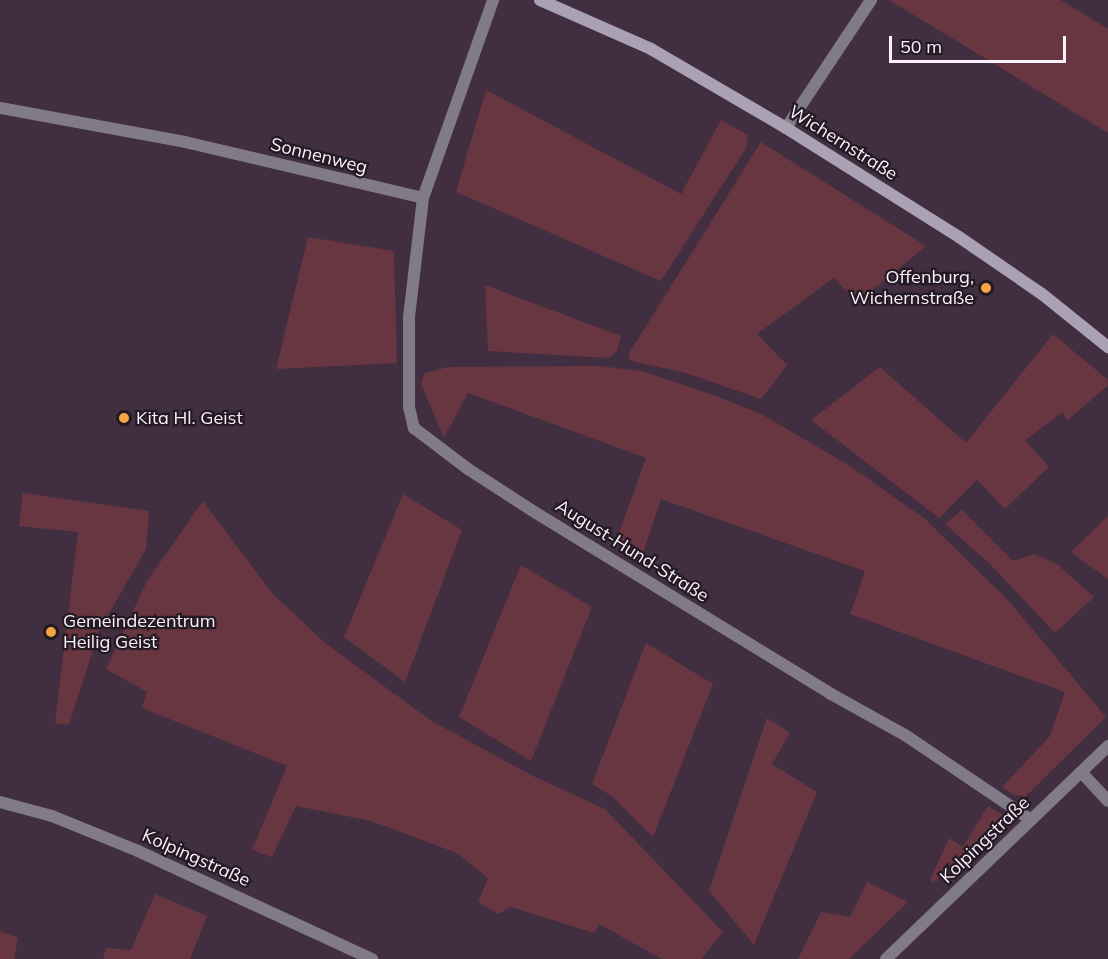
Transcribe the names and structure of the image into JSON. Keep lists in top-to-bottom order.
{
  "streets": {
    "street": [
      "Wichernstraße",
      "Sonnenweg",
      "August-Hund-Straße",
      "Kolpingstraße"
    ]
  },
  "crossings": [
    ["Sonnenweg", "August-Hund-Straße"],
    ["August-Hund-Straße", "Kolpingstraße"]
  ],
  "places": ["Offenburg, Wichernstraße", "Kita Hl. Geist", "Gemeindezentrum Heilig Geist"],
  "scale_bar": "50 m"
}
